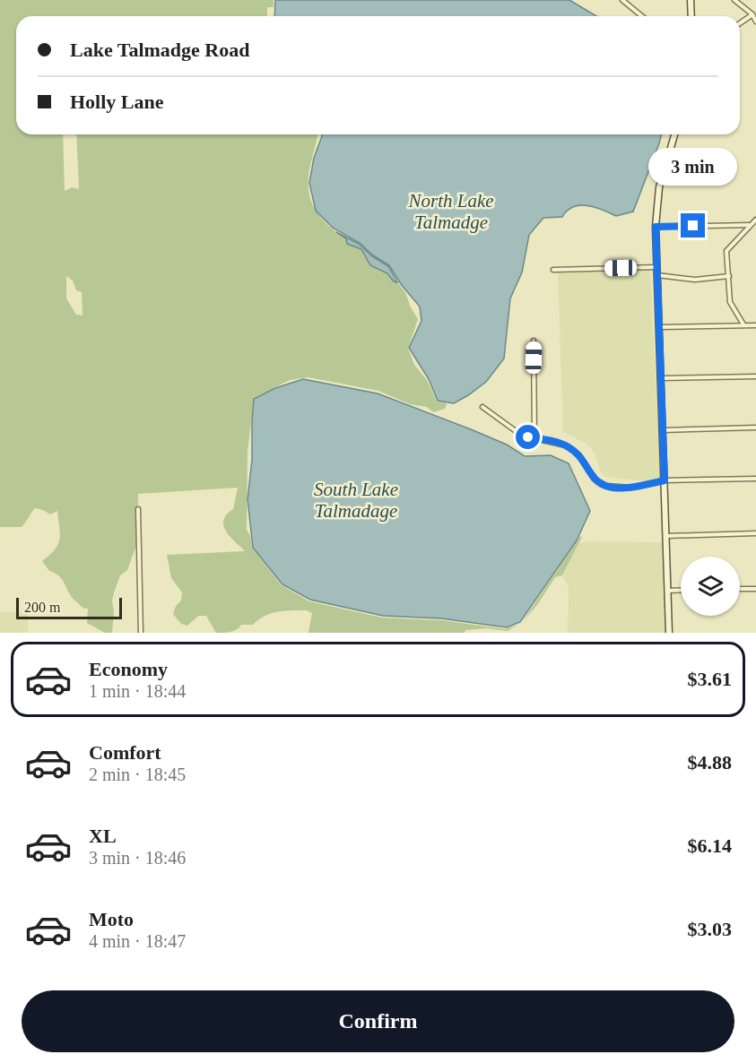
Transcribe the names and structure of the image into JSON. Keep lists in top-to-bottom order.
{
  "water": ["North Lake Talmadge", "South Lake Talmadage"],
  "scale_bar": "200 m",
  "page": {
    "banner": ["Lake Talmadge Road", "Holly Lane"],
    "bubble": "3 min",
    "scale": "200 m",
    "list": [
      {
        "name": "Economy",
        "note": "1 min · 18:44",
        "value": "$3.61"
      },
      {
        "name": "Comfort",
        "note": "2 min · 18:45",
        "value": "$4.88"
      },
      {
        "name": "XL",
        "note": "3 min · 18:46",
        "value": "$6.14"
      },
      {
        "name": "Moto",
        "note": "4 min · 18:47",
        "value": "$3.03"
      }
    ],
    "buttons": "Confirm"
  }
}
